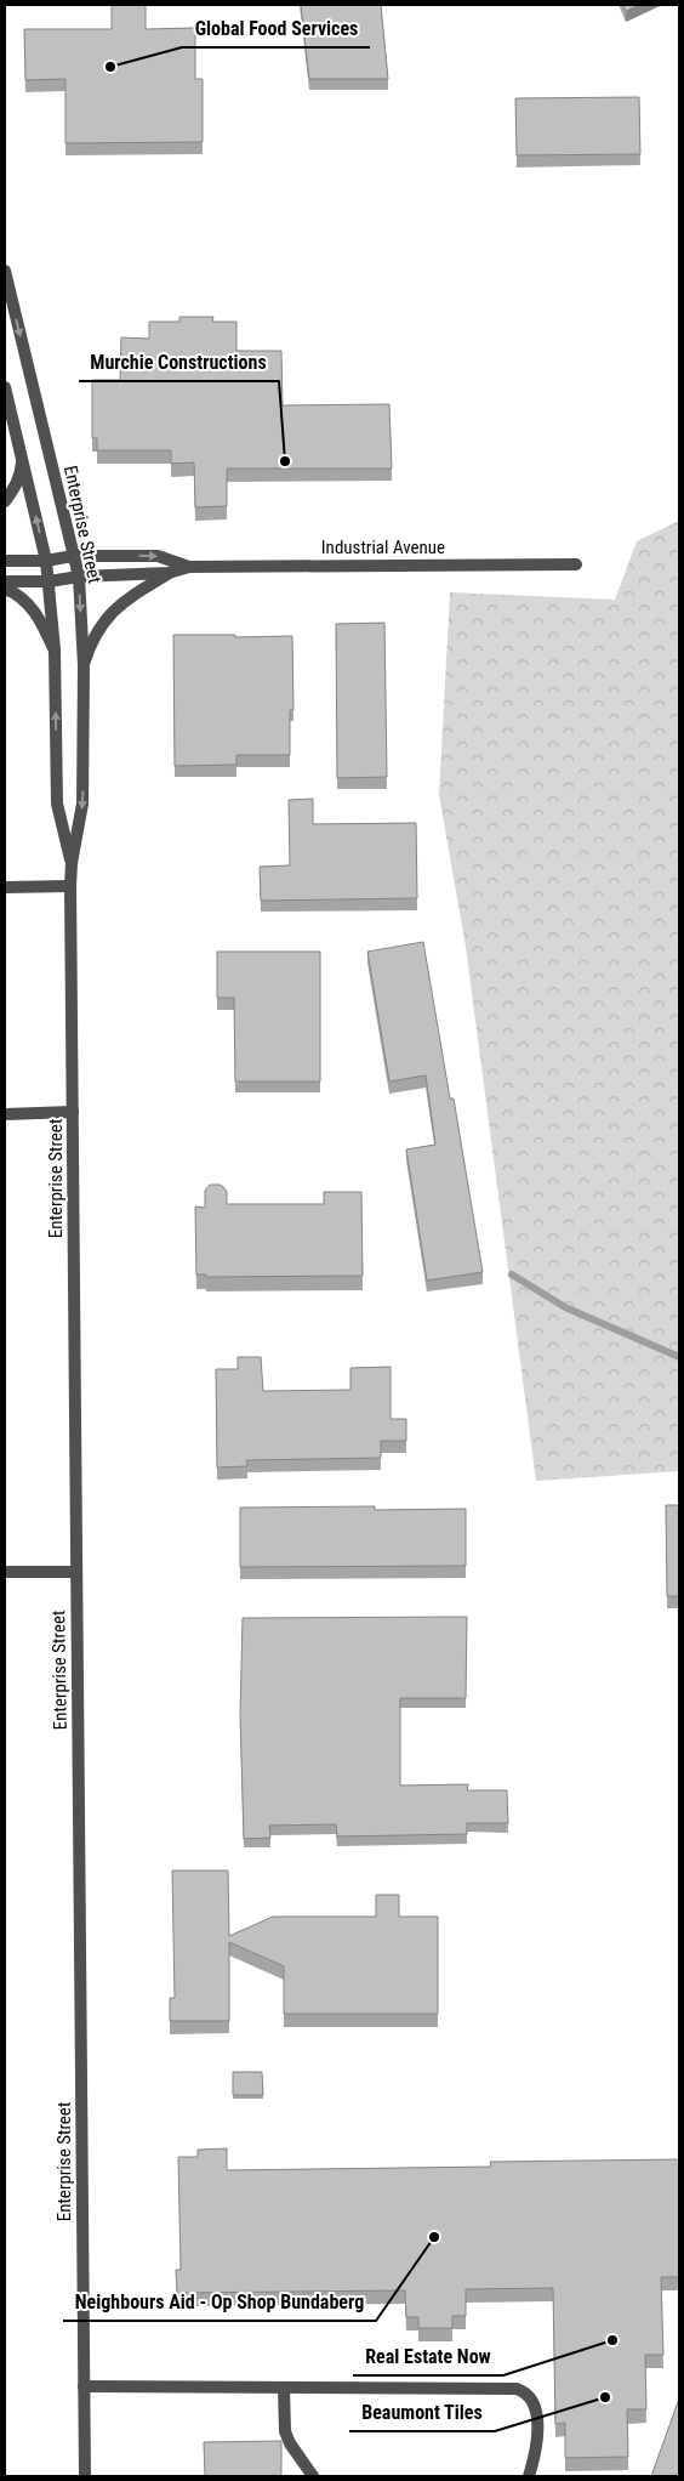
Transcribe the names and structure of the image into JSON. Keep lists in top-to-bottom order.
{
  "streets": {
    "street": ["Enterprise Street", "Industrial Avenue"]
  },
  "crossings": [
    ["Enterprise Street", "Industrial Avenue"]
  ],
  "places": [
    "Global Food Services",
    "Murchie Constructions",
    "Neighbours Aid - Op Shop Bundaberg",
    "Real Estate Now",
    "Beaumont Tiles"
  ]
}
